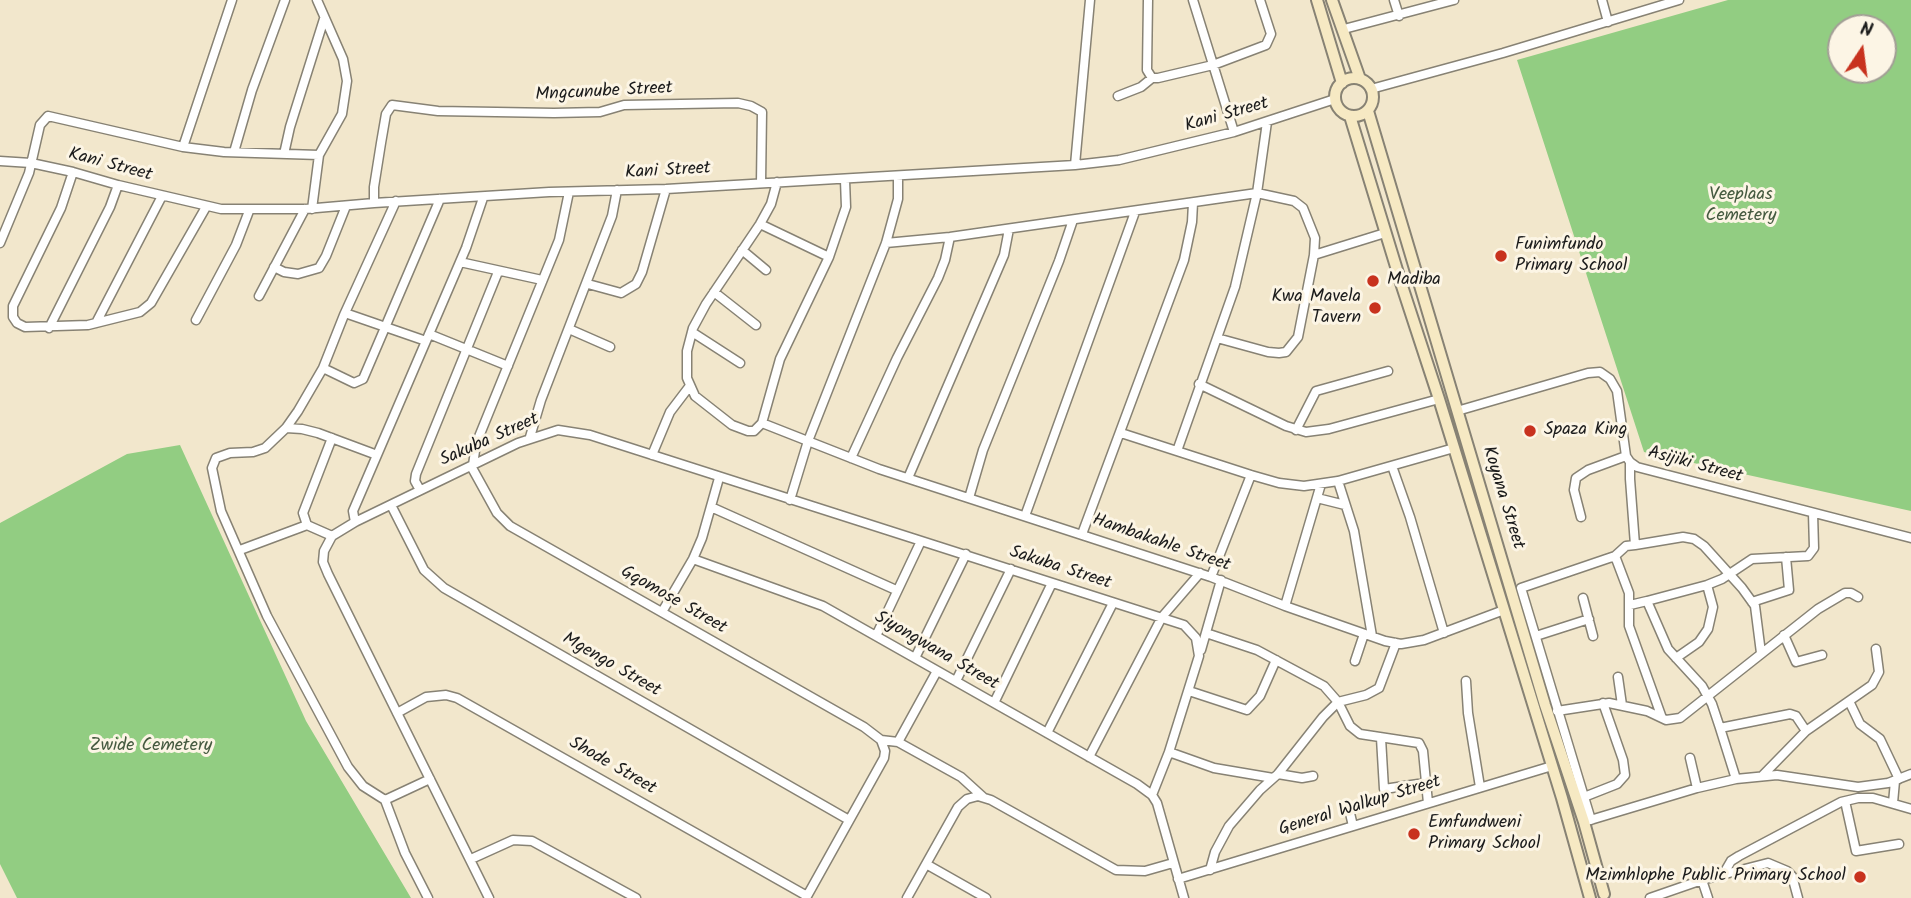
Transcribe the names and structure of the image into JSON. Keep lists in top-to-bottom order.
{
  "streets": {
    "main road": ["Koyana Street"],
    "street": [
      "Mngcunube Street",
      "Kani Street",
      "Sakuba Street",
      "Asijiki Street",
      "Hambakahle Street",
      "Gqomose Street",
      "Siyongwana Street",
      "Mgengo Street",
      "Shode Street",
      "General Walkup Street"
    ]
  },
  "crossings": [
    ["Mngcunube Street", "Kani Street"],
    ["Kani Street", "Koyana Street"],
    ["Sakuba Street", "Gqomose Street"],
    ["Sakuba Street", "Mgengo Street"],
    ["Asijiki Street", "Koyana Street"],
    ["Koyana Street", "Hambakahle Street"],
    ["Koyana Street", "General Walkup Street"]
  ],
  "parks": ["Veeplaas Cemetery", "Zwide Cemetery"],
  "places": [
    "Funimfundo Primary School",
    "Madiba",
    "Kwa Mavela Tavern",
    "Spaza King",
    "Emfundweni Primary School",
    "Mzimhlophe Public Primary School"
  ],
  "north": "top"
}
